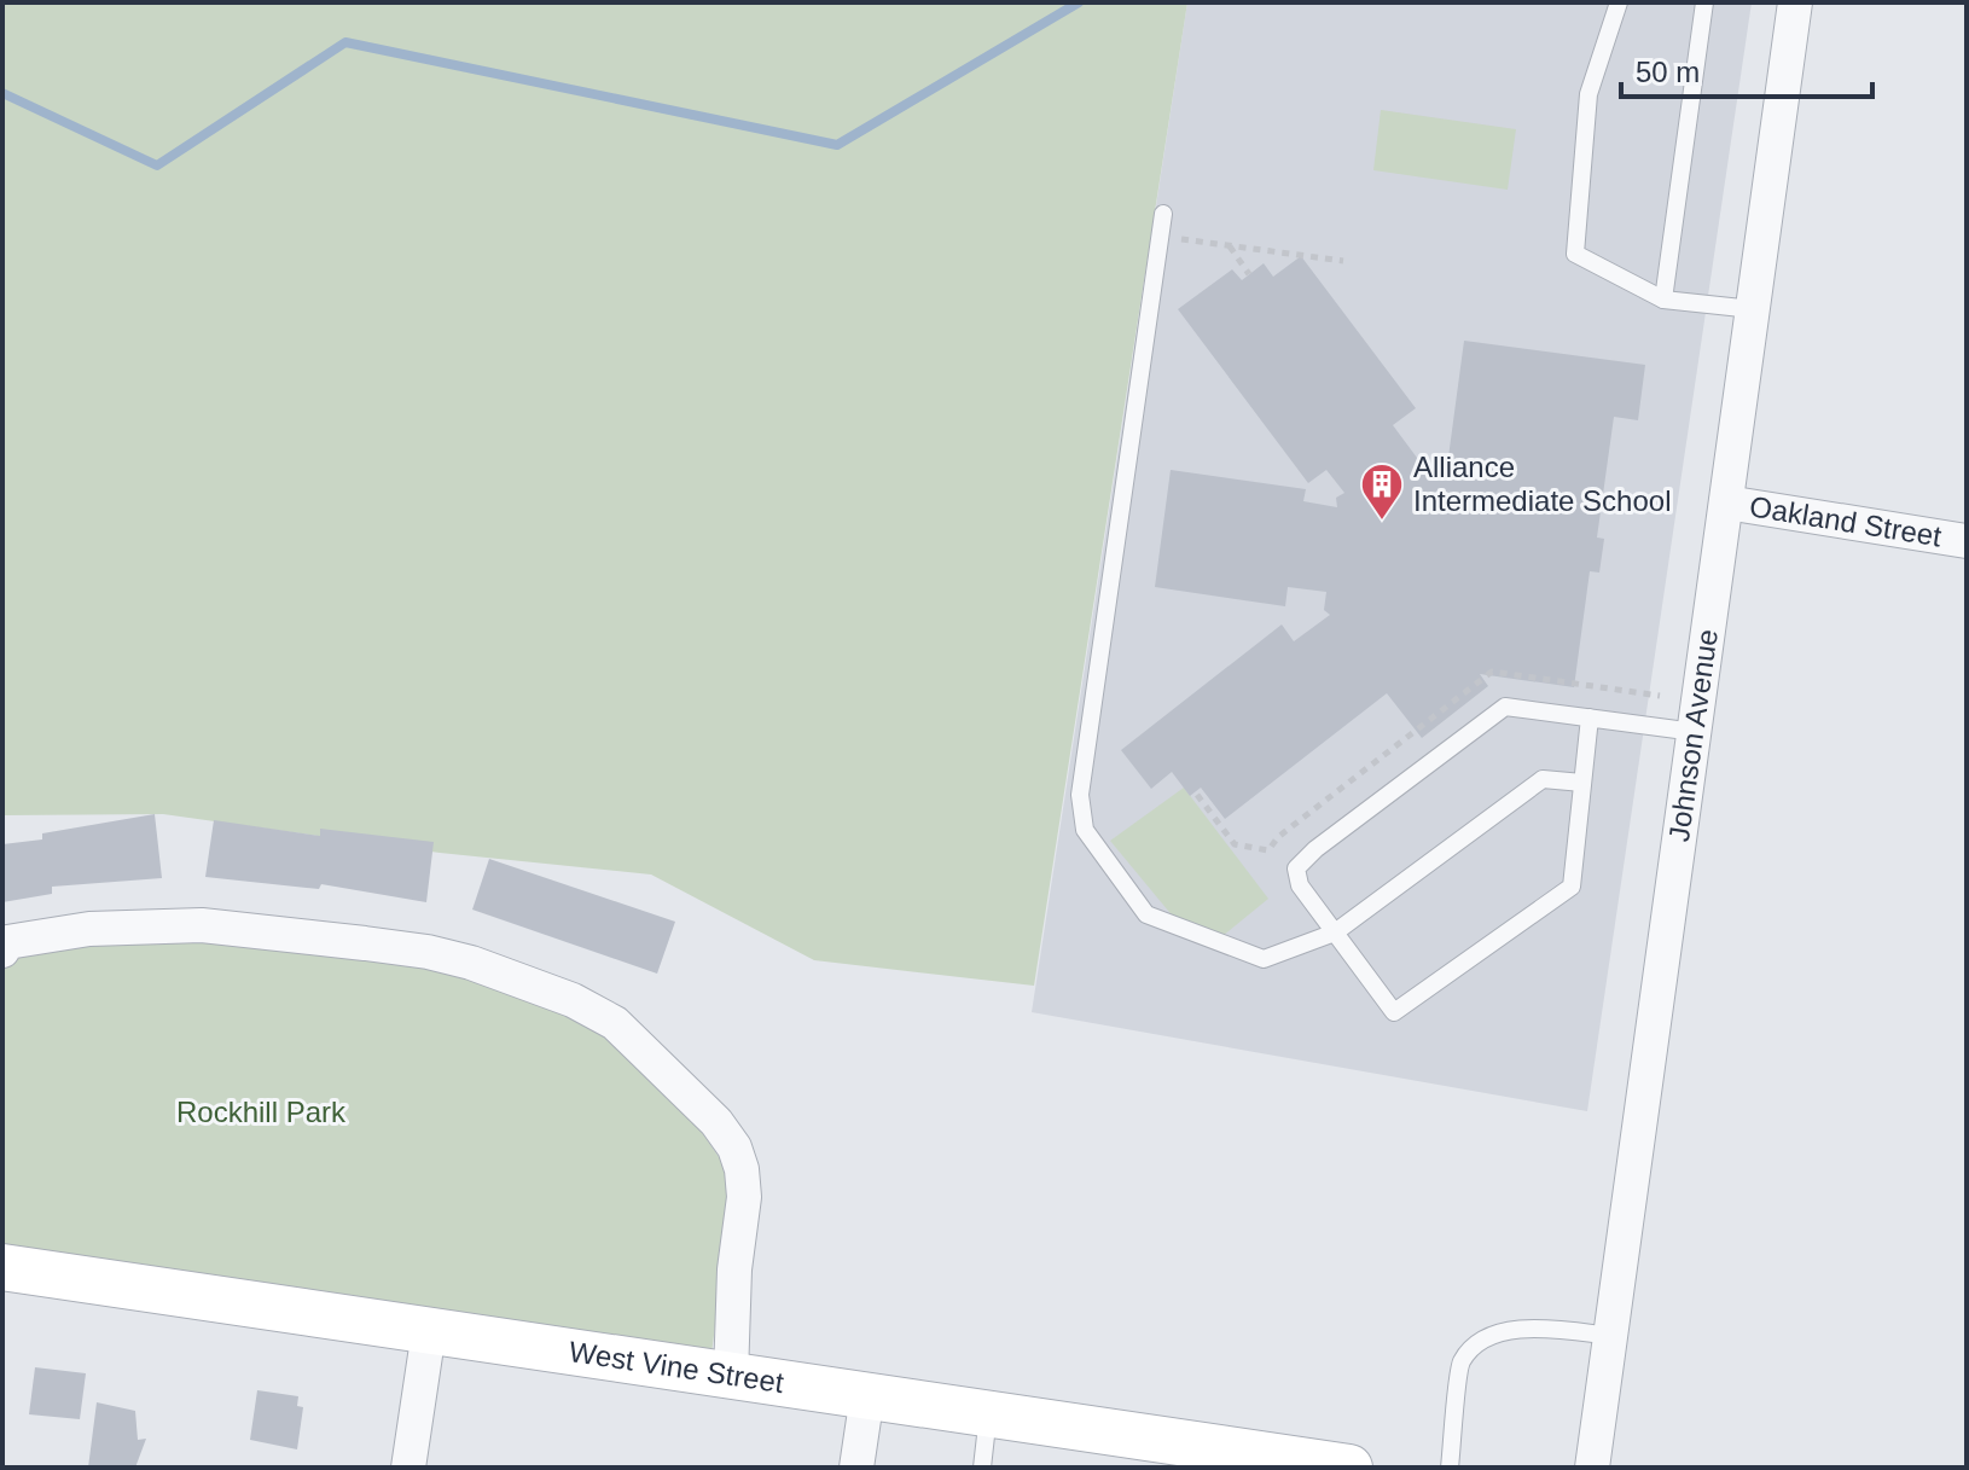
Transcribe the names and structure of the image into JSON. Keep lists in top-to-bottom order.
{
  "streets": {
    "street": ["Oakland Street", "Johnson Avenue", "West Vine Street"]
  },
  "crossings": [
    ["Oakland Street", "Johnson Avenue"]
  ],
  "parks": ["Rockhill Park"],
  "places": {
    "building": ["Alliance Intermediate School"]
  },
  "scale_bar": "50 m"
}
